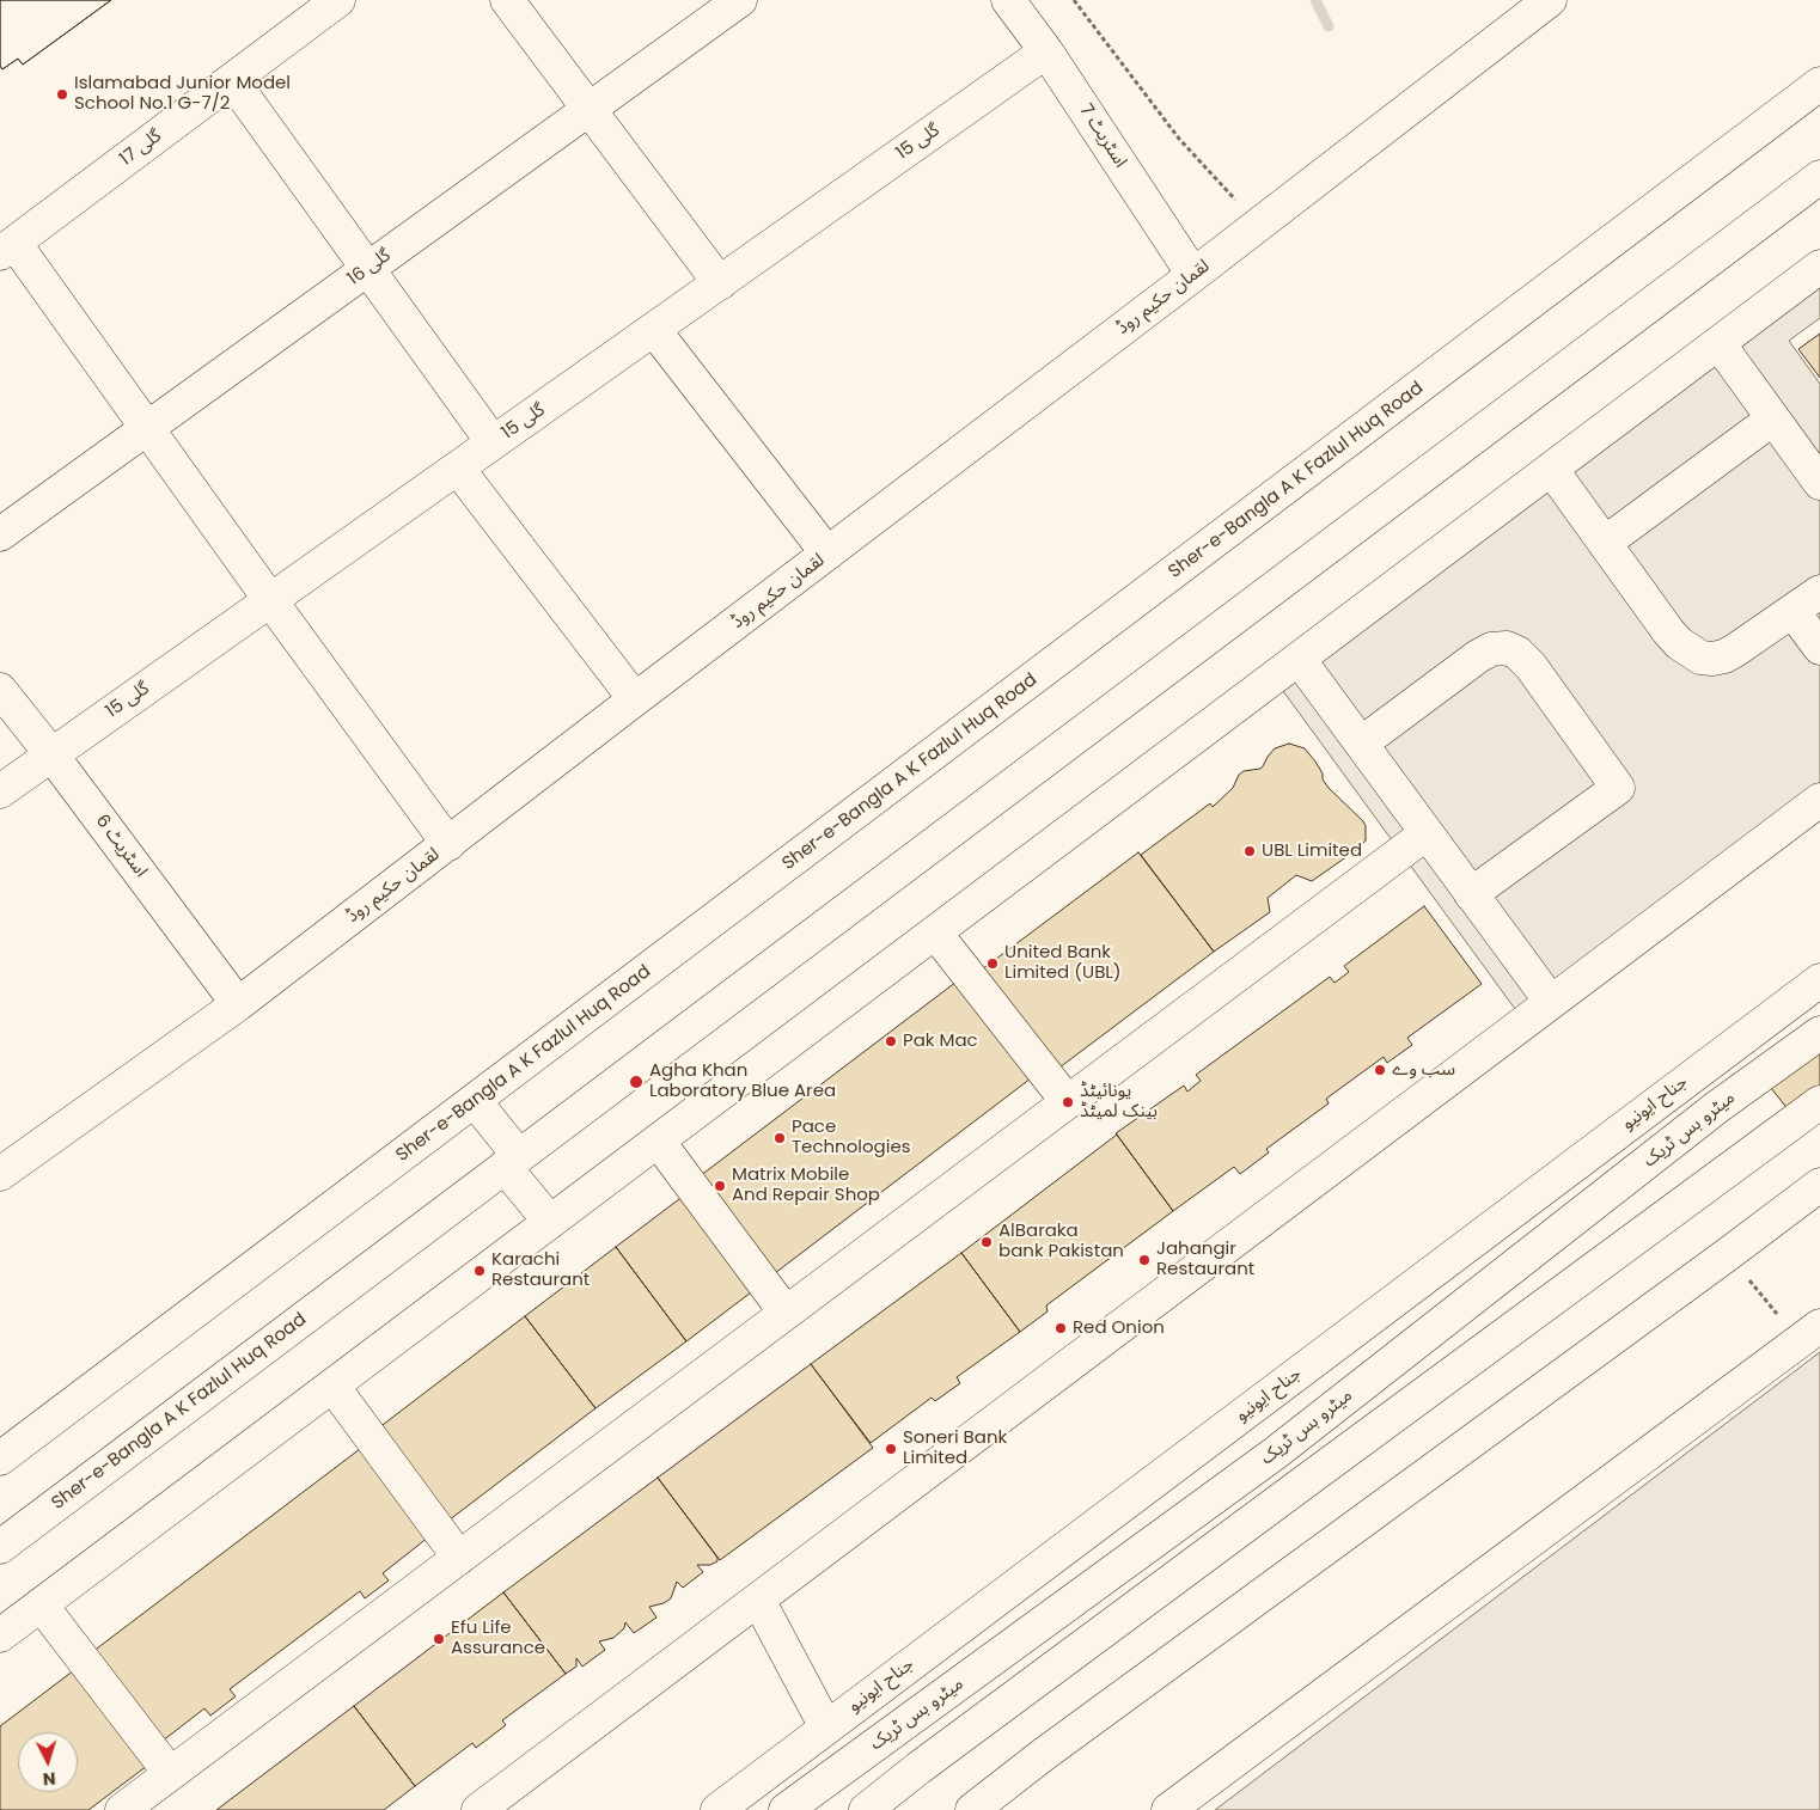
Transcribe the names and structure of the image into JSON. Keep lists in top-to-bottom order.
{
  "streets": {
    "street": [
      "اسٹریٹ 7",
      "گلی 15",
      "گلی 17",
      "گلی 16",
      "لقمان حکیم روڈ",
      "Sher-e-Bangla A K Fazlul Huq Road",
      "اسٹریٹ 6",
      "جناح ایونیو",
      "میٹرو بس ٹریک"
    ]
  },
  "crossings": [
    ["اسٹریٹ 7", "گلی 15"],
    ["اسٹریٹ 7", "لقمان حکیم روڈ"],
    ["گلی 15", "اسٹریٹ 6"],
    ["لقمان حکیم روڈ", "اسٹریٹ 6"]
  ],
  "places": [
    "Islamabad Junior Model School No.1 G-7/2",
    "UBL Limited",
    "United Bank Limited (UBL)",
    "Pak Mac",
    "سب وے",
    "Agha Khan Laboratory Blue Area",
    "یونائیٹڈ بینک لمیٹڈ",
    "Pace Technologies",
    "Matrix Mobile And Repair Shop",
    "AlBaraka bank Pakistan",
    "Jahangir Restaurant",
    "Karachi Restaurant",
    "Red Onion",
    "Soneri Bank Limited",
    "Efu Life Assurance"
  ],
  "north": "bottom"
}
